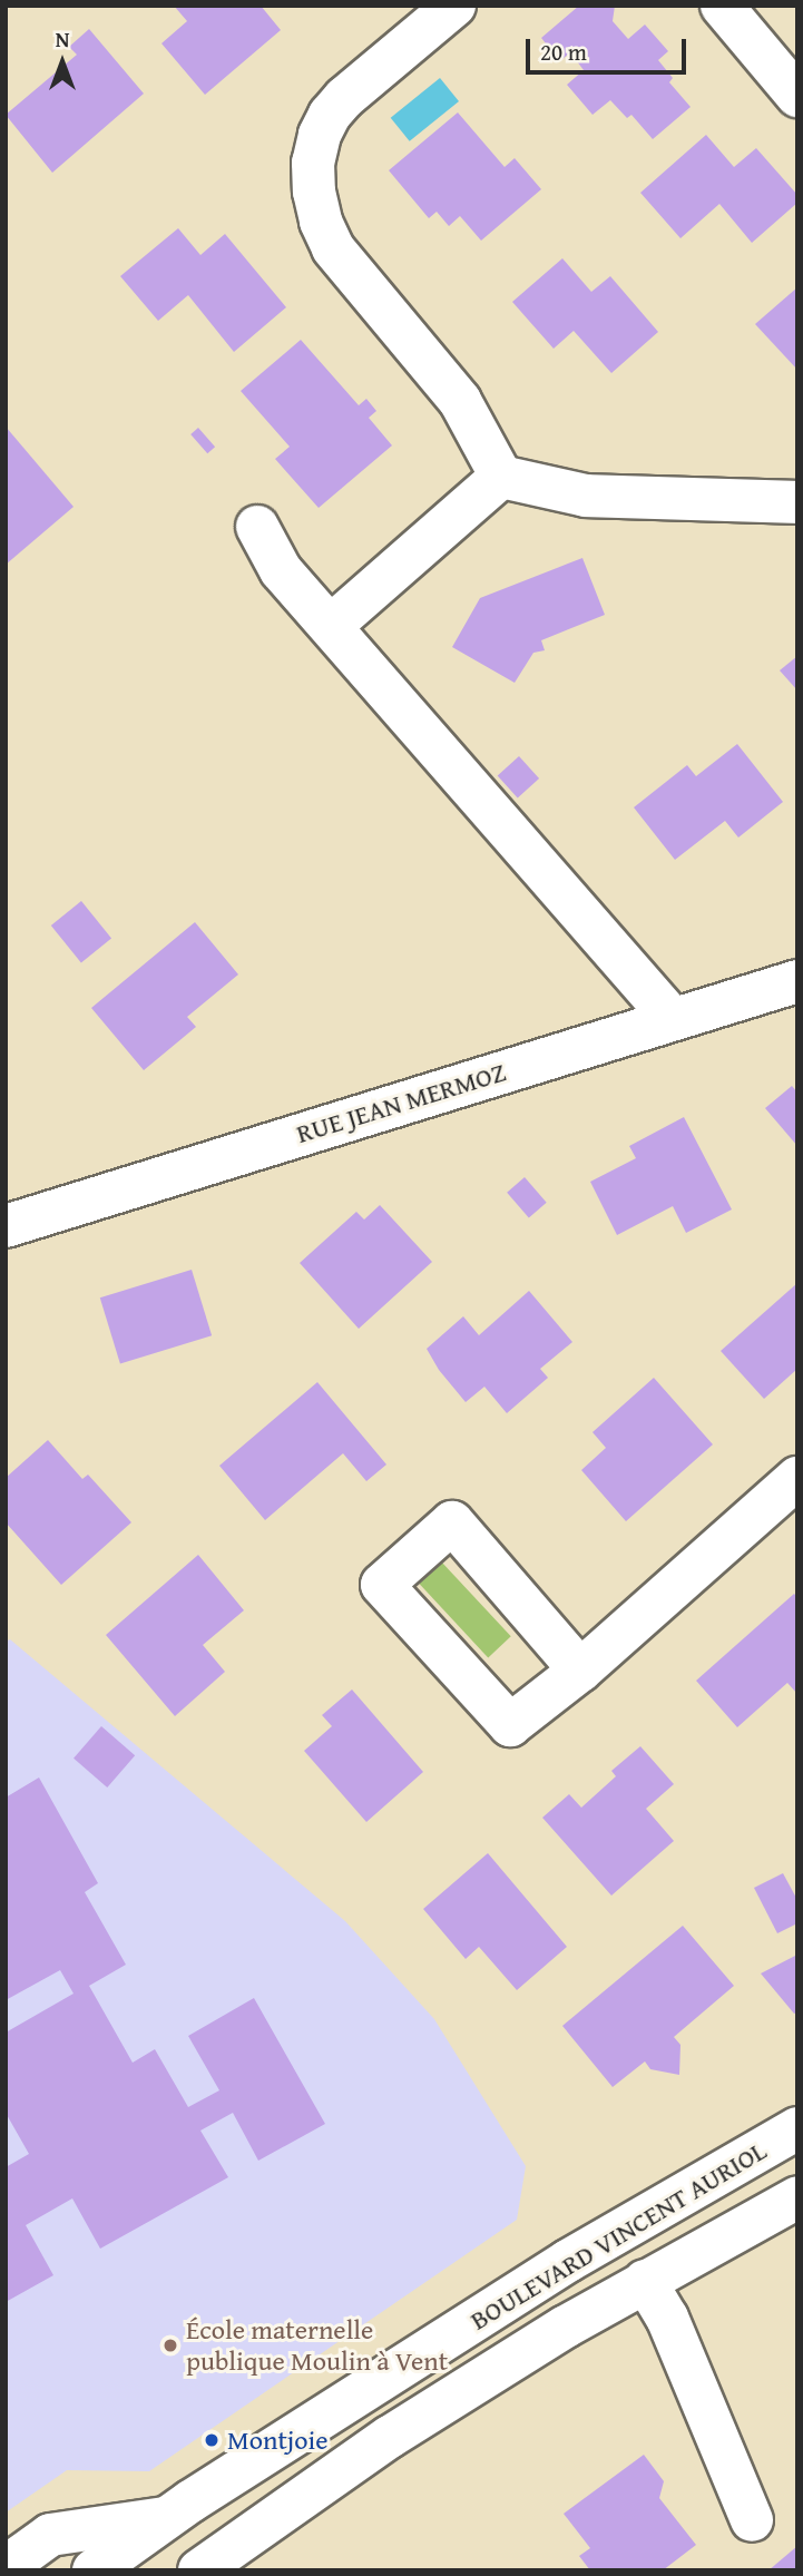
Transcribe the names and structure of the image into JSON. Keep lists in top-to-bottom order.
{
  "streets": {
    "street": ["RUE JEAN MERMOZ", "BOULEVARD VINCENT AURIOL"]
  },
  "places": ["École maternelle publique Moulin à Vent", "Montjoie"],
  "scale_bar": "20 m",
  "north": "top"
}
